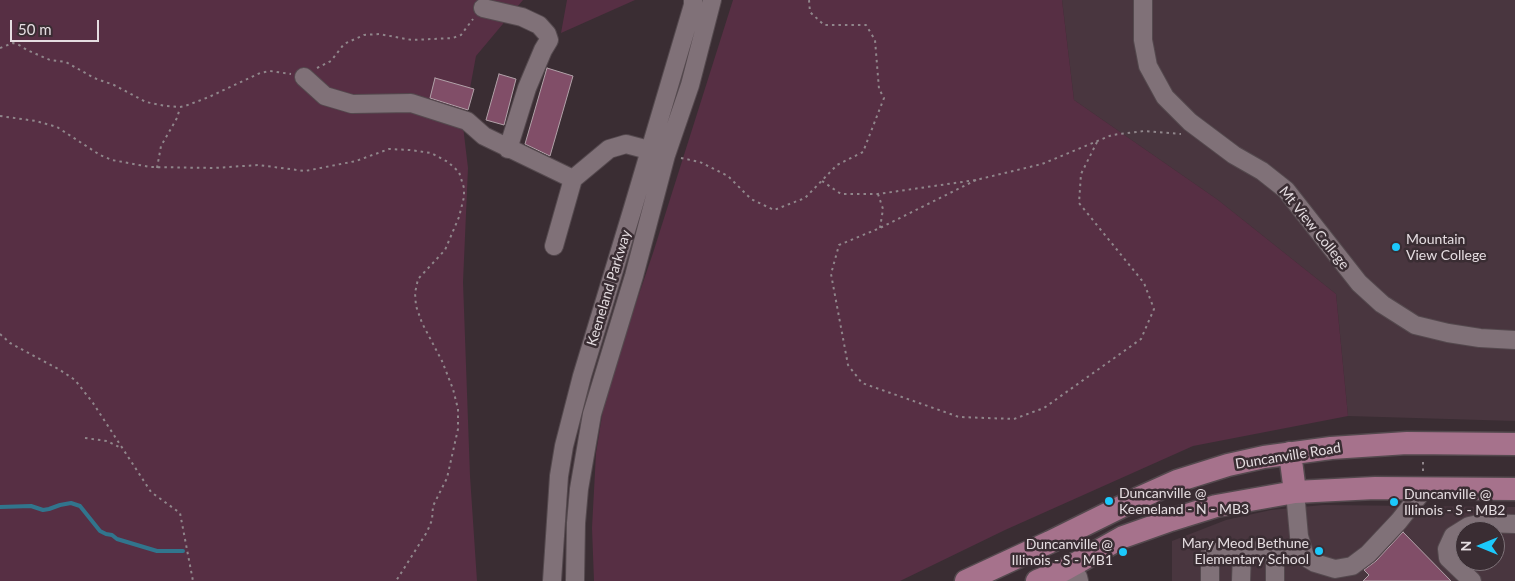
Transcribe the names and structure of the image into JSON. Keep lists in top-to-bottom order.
{
  "streets": {
    "main road": ["Duncanville Road"],
    "street": ["Mt View College", "Keeneland Parkway"]
  },
  "places": [
    "Mountain View College",
    "Duncanville @ Keeneland - N - MB3",
    "Duncanville @ Illinois - S - MB2",
    "Mary Meod Bethune Elementary School",
    "Duncanville @ Illinois - S - MB1"
  ],
  "scale_bar": "50 m",
  "north": "left"
}
